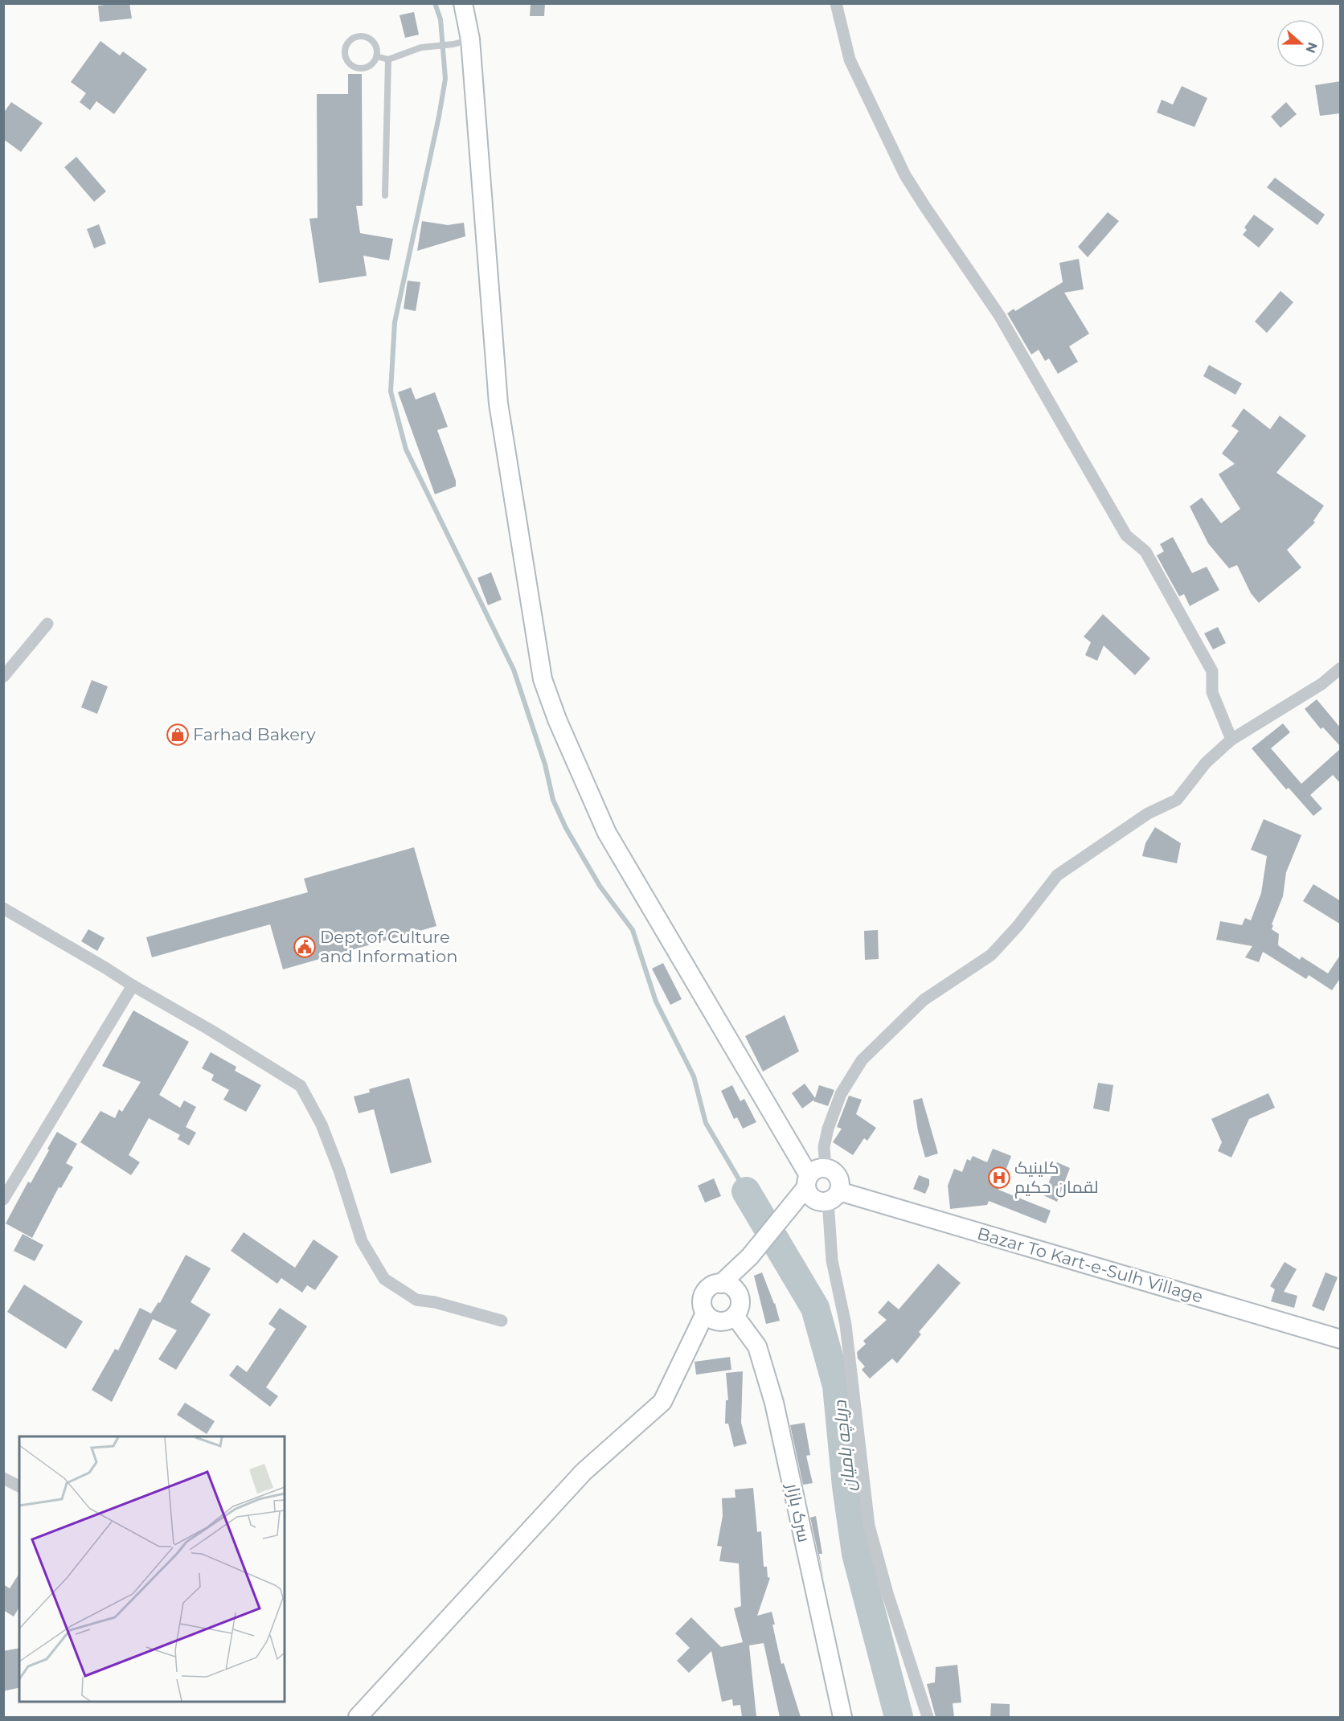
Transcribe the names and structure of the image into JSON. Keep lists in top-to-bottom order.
{
  "streets": {
    "main road": ["Bazar To Kart-e-Sulh Village", "سرک بازار"]
  },
  "water": ["دریاچه بامیان"],
  "places": {
    "shop": ["Farhad Bakery"],
    "public building": ["Dept of Culture and Information"],
    "hospital": ["کلینیک لقمان حکیم"]
  },
  "north": "right"
}
